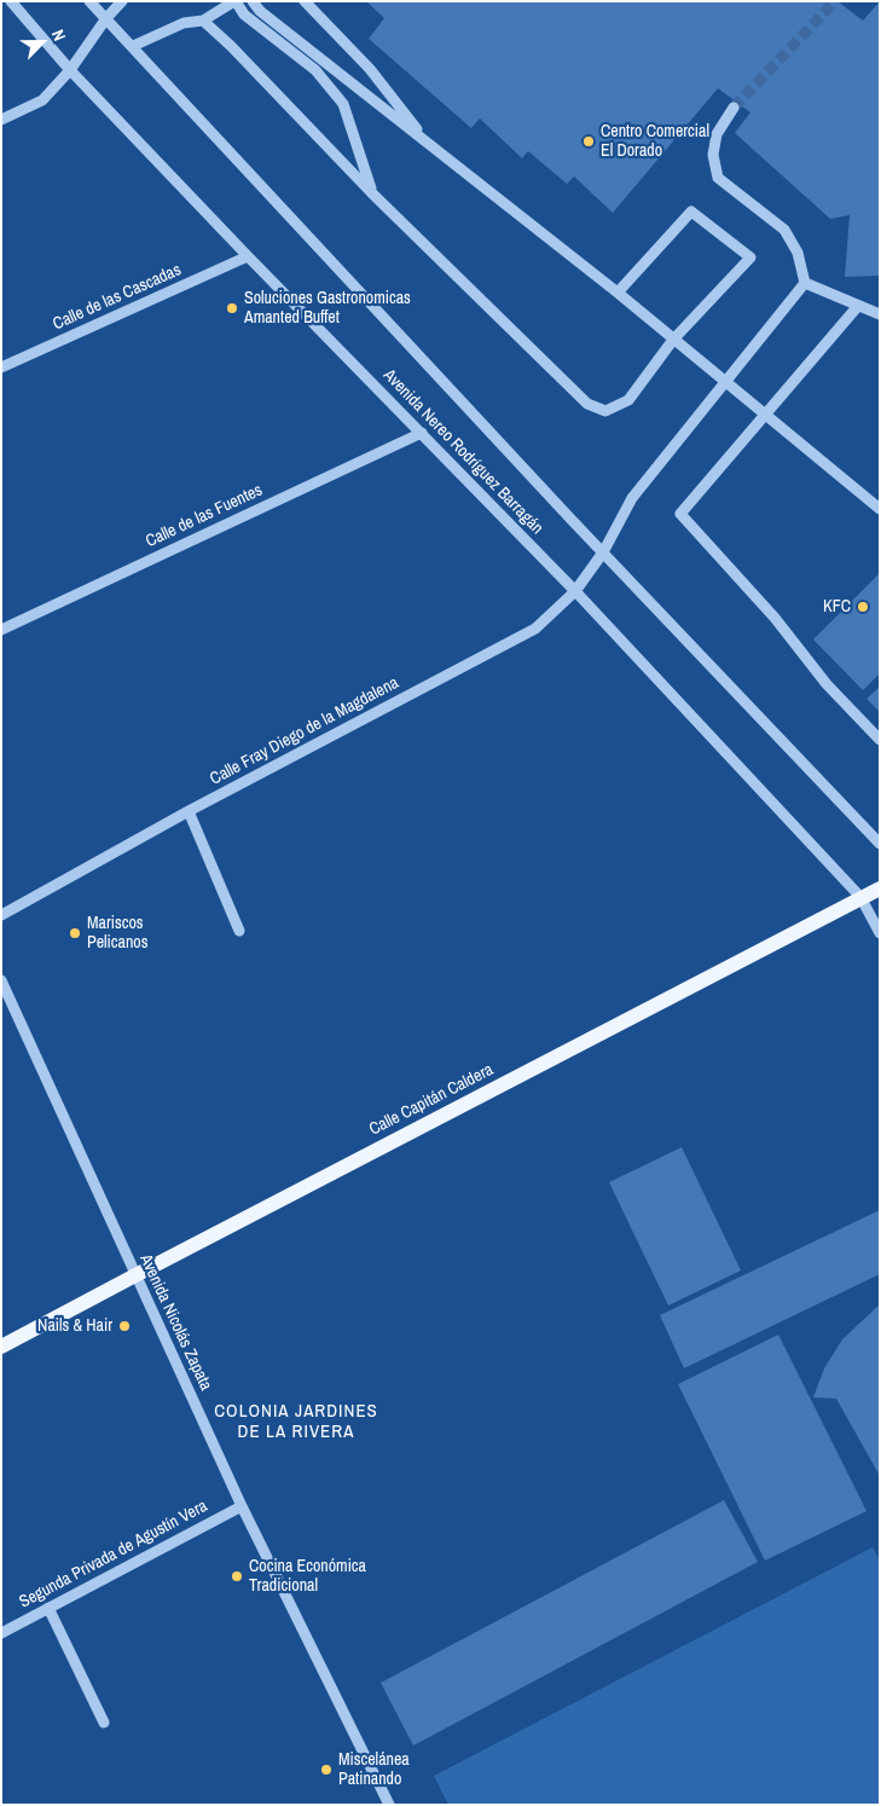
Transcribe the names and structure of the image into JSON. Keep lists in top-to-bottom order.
{
  "streets": {
    "main road": ["Calle Capitán Caldera"],
    "street": [
      "Calle de las Cascadas",
      "Avenida Nereo Rodríguez Barragán",
      "Calle de las Fuentes",
      "Calle Fray Diego de la Magdalena",
      "Avenida Nicolás Zapata",
      "Segunda Privada de Agustín Vera"
    ]
  },
  "crossings": [
    ["Calle de las Cascadas", "Avenida Nereo Rodríguez Barragán"],
    ["Avenida Nereo Rodríguez Barragán", "Calle de las Fuentes"],
    ["Avenida Nereo Rodríguez Barragán", "Calle Fray Diego de la Magdalena"],
    ["Avenida Nereo Rodríguez Barragán", "Calle Capitán Caldera"],
    ["Calle Capitán Caldera", "Avenida Nicolás Zapata"],
    ["Avenida Nicolás Zapata", "Segunda Privada de Agustín Vera"]
  ],
  "districts": ["COLONIA JARDINES DE LA RIVERA"],
  "places": [
    "Centro Comercial El Dorado",
    "Soluciones Gastronomicas Amanted Buffet",
    "KFC",
    "Mariscos Pelicanos",
    "Nails & Hair",
    "Cocina Económica Tradicional",
    "Miscelánea Patinando"
  ],
  "north": "top right"
}
